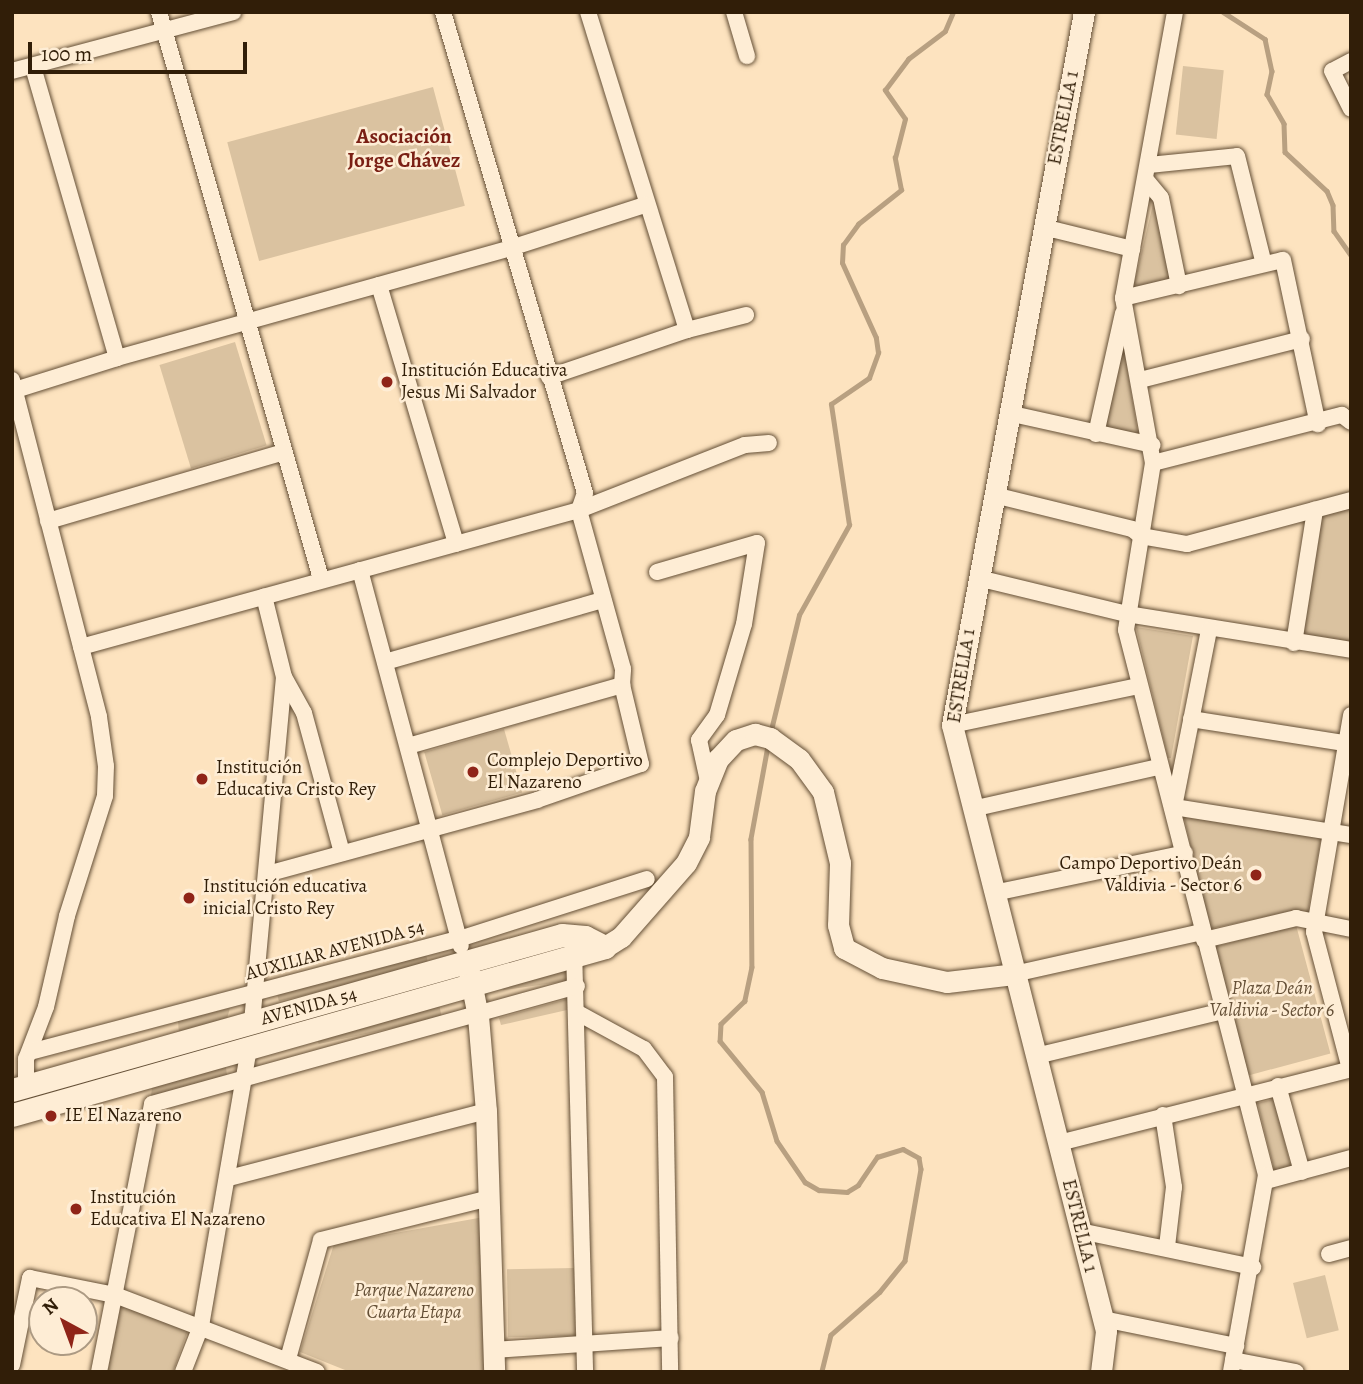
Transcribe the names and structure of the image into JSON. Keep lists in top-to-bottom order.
{
  "streets": {
    "main road": ["AVENIDA 54"],
    "street": ["ESTRELLA 1", "AUXILIAR AVENIDA 54"]
  },
  "districts": ["Asociación Jorge Chávez"],
  "parks": ["Plaza Deán Valdivia - Sector 6", "Parque Nazareno Cuarta Etapa"],
  "places": [
    "Institución Educativa Jesus Mi Salvador",
    "Complejo Deportivo El Nazareno",
    "Institución Educativa Cristo Rey",
    "Campo Deportivo Deán Valdivia - Sector 6",
    "Institución educativa inicial Cristo Rey",
    "IE El Nazareno",
    "Institución Educativa El Nazareno"
  ],
  "scale_bar": "100 m",
  "north": "top left"
}
